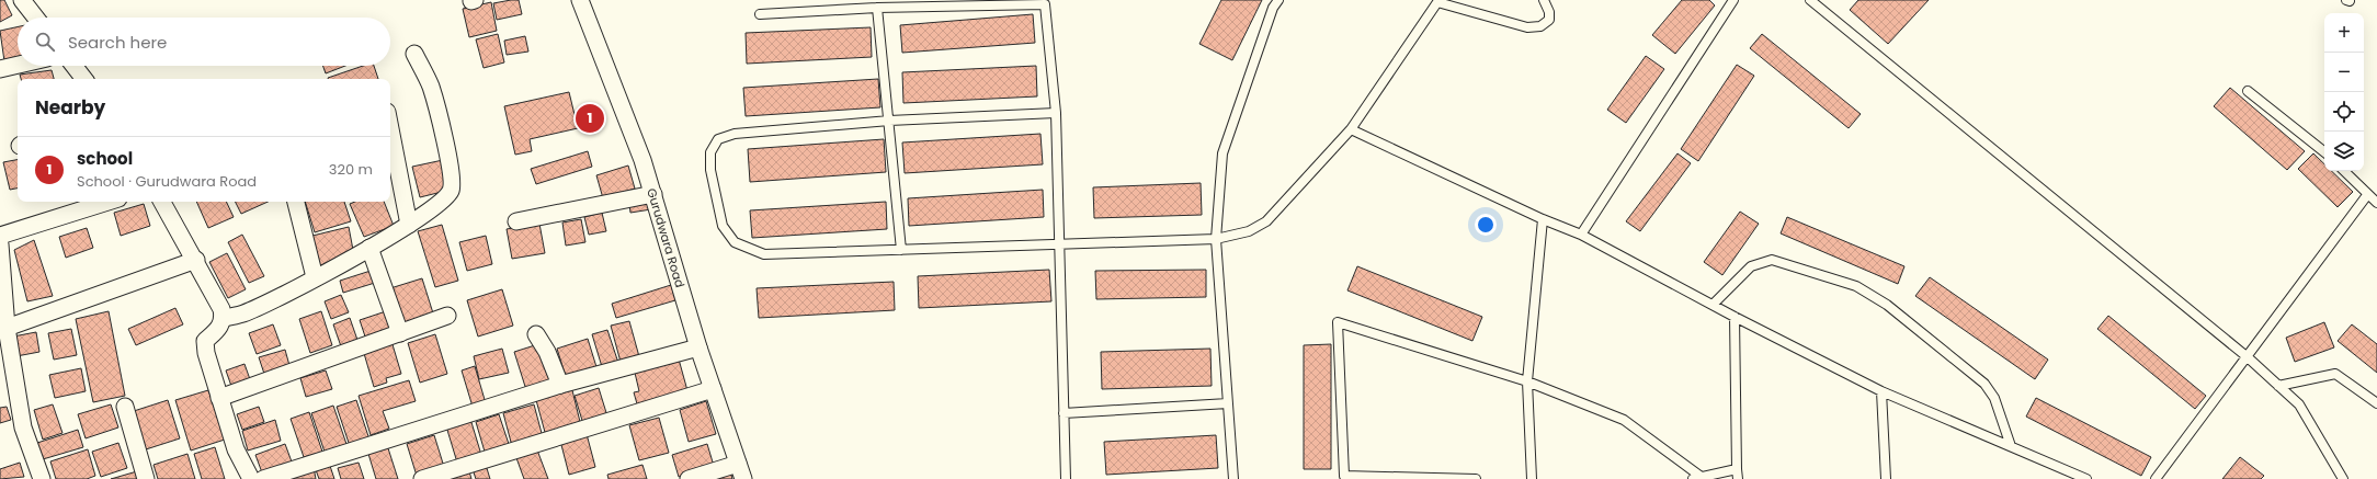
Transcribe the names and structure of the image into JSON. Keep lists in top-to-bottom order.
{
  "streets": {
    "street": ["Gurudwara Road"]
  },
  "page": {
    "map_buttons": ["+", "−"],
    "search": "Search here",
    "heading": "Nearby",
    "pins": "1",
    "list": [
      {
        "mark": "1",
        "name": "school",
        "note": "School · Gurudwara Road",
        "value": "320 m"
      }
    ]
  }
}
